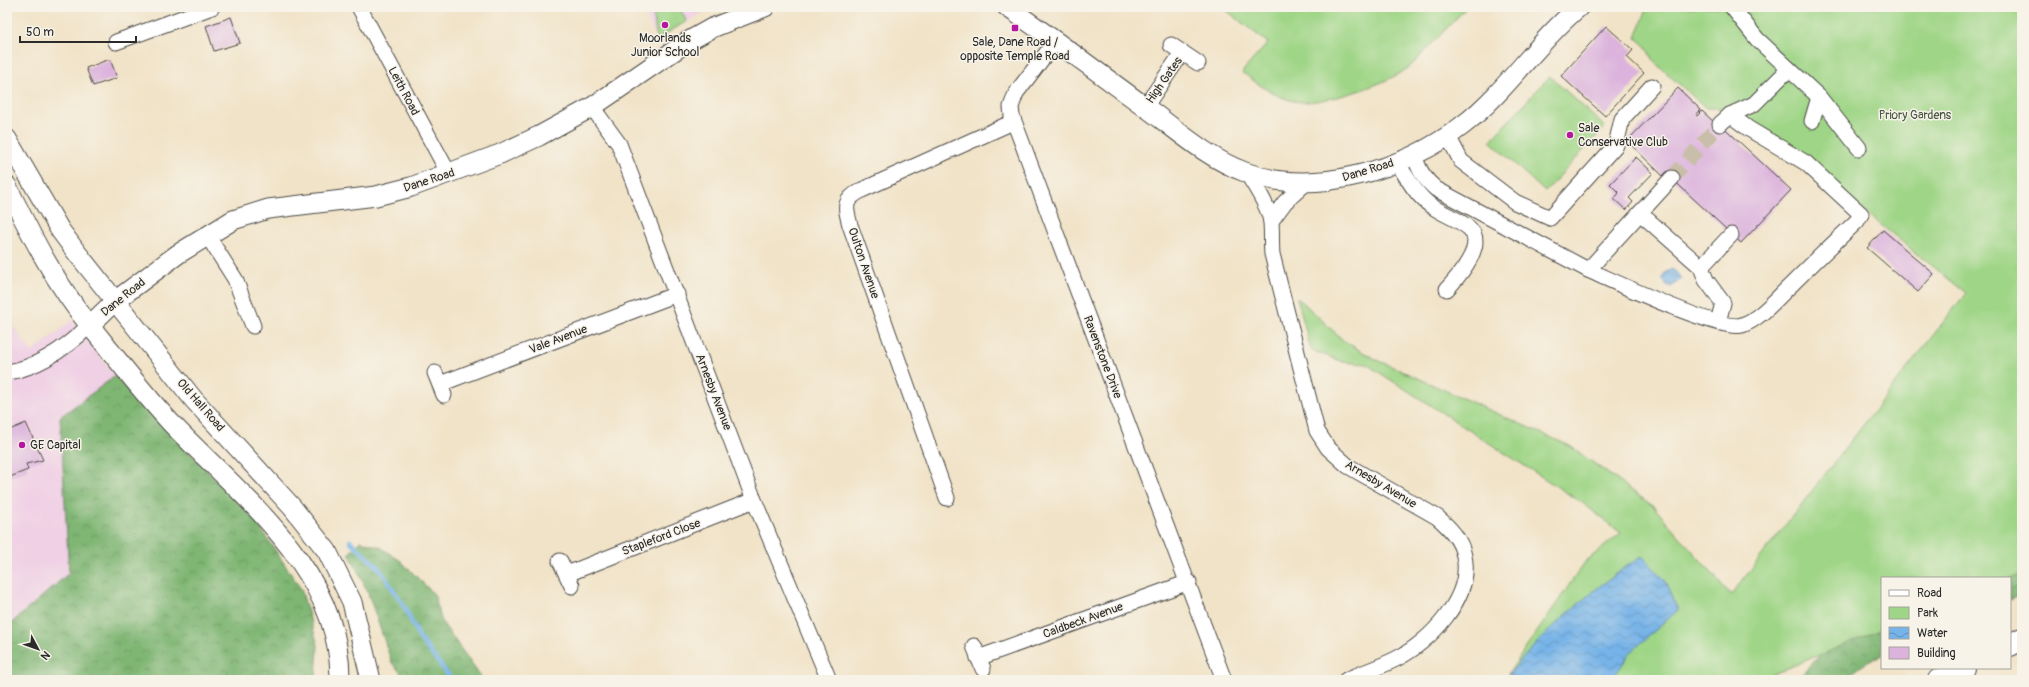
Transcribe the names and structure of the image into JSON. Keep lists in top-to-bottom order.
{
  "streets": {
    "main road": ["Dane Road", "Old Hall Road"],
    "street": [
      "High Gates",
      "Leith Road",
      "Oulton Avenue",
      "Vale Avenue",
      "Ravenstone Drive",
      "Arnesby Avenue",
      "Stapleford Close",
      "Caldbeck Avenue"
    ]
  },
  "crossings": [
    ["High Gates", "Dane Road"],
    ["Leith Road", "Dane Road"],
    ["Dane Road", "Ravenstone Drive"],
    ["Dane Road", "Arnesby Avenue"],
    ["Dane Road", "Old Hall Road"],
    ["Oulton Avenue", "Ravenstone Drive"],
    ["Vale Avenue", "Arnesby Avenue"],
    ["Ravenstone Drive", "Caldbeck Avenue"],
    ["Arnesby Avenue", "Stapleford Close"]
  ],
  "parks": ["Priory Gardens"],
  "places": {
    "other": ["Moorlands Junior School", "Sale Conservative Club", "GE Capital"],
    "transit": ["Sale, Dane Road / opposite Temple Road"]
  },
  "legend": [
    "Road",
    "Park",
    "Water",
    "Building"
  ],
  "scale_bar": "50 m",
  "north": "bottom right"
}
